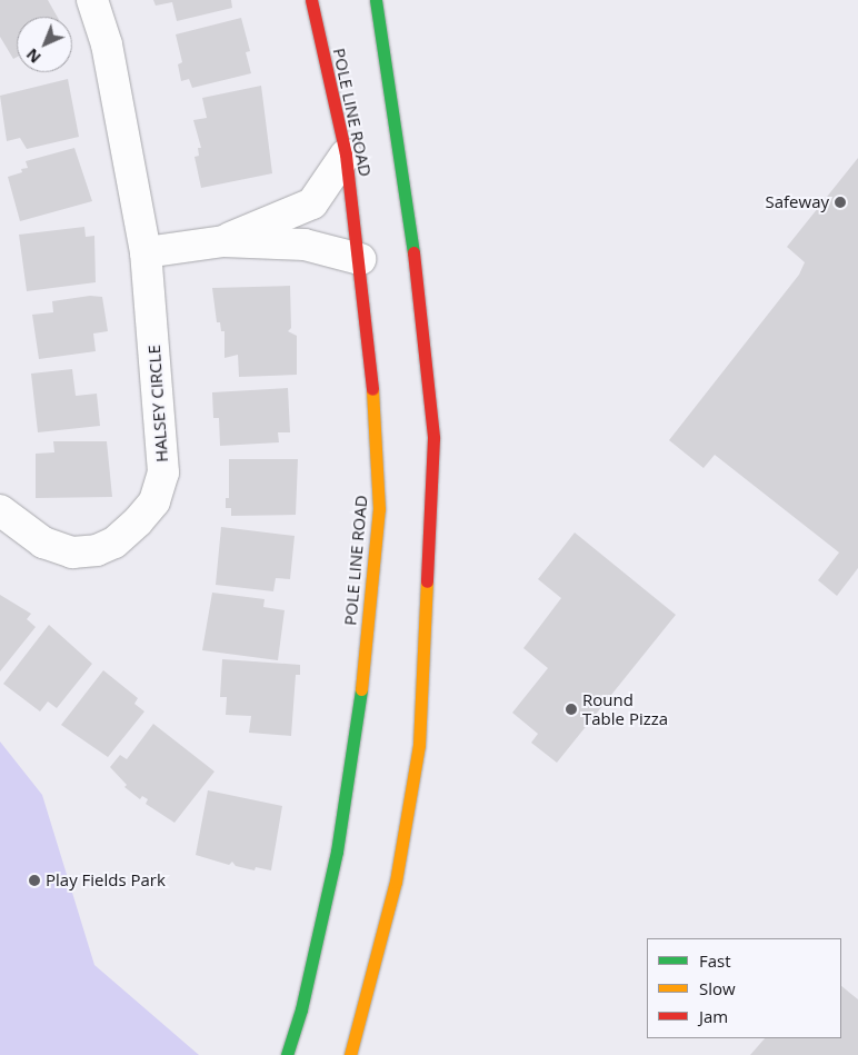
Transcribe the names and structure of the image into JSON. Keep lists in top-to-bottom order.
{
  "streets": {
    "main road": ["POLE LINE ROAD"],
    "street": ["HALSEY CIRCLE"]
  },
  "places": ["Safeway", "Round Table Pizza", "Play Fields Park"],
  "legend": ["Fast", "Slow", "Jam"],
  "north": "bottom left"
}
